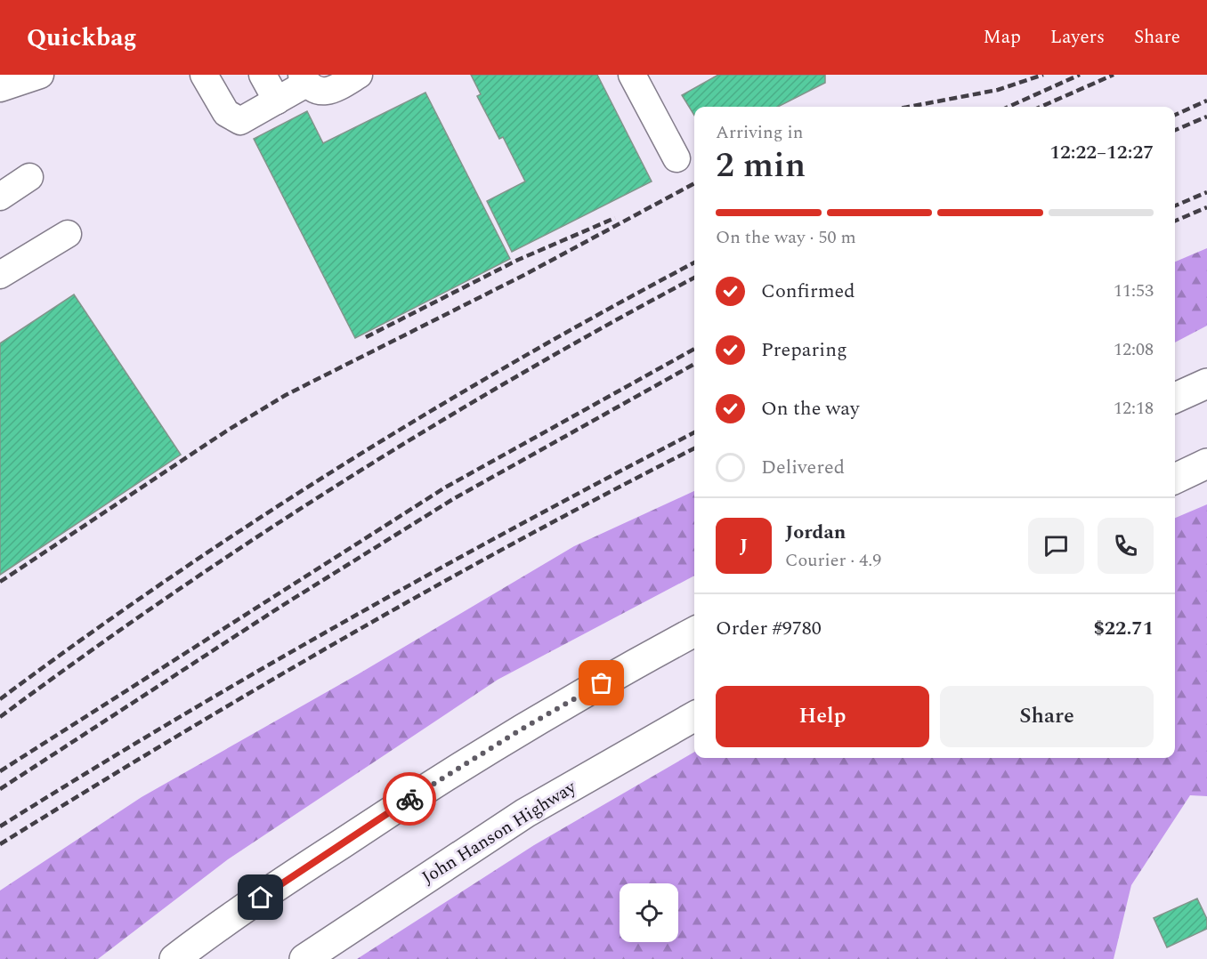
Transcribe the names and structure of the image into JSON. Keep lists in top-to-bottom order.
{
  "streets": {
    "highway": ["John Hanson Highway"]
  },
  "page": {
    "header": "Quickbag",
    "nav": ["Map", "Layers", "Share"],
    "heading": ["2 min", "Arriving in", "12:22–12:27"],
    "panel": [
      "Jordan",
      "Courier · 4.9",
      "Order #9780",
      "$22.71"
    ],
    "bar": "On the way · 50 m",
    "list": [
      ["Confirmed", "11:53"],
      ["Preparing", "12:08"],
      ["On the way", "12:18"],
      "Delivered"
    ],
    "round": "J",
    "buttons": ["Help", "Share"]
  }
}
